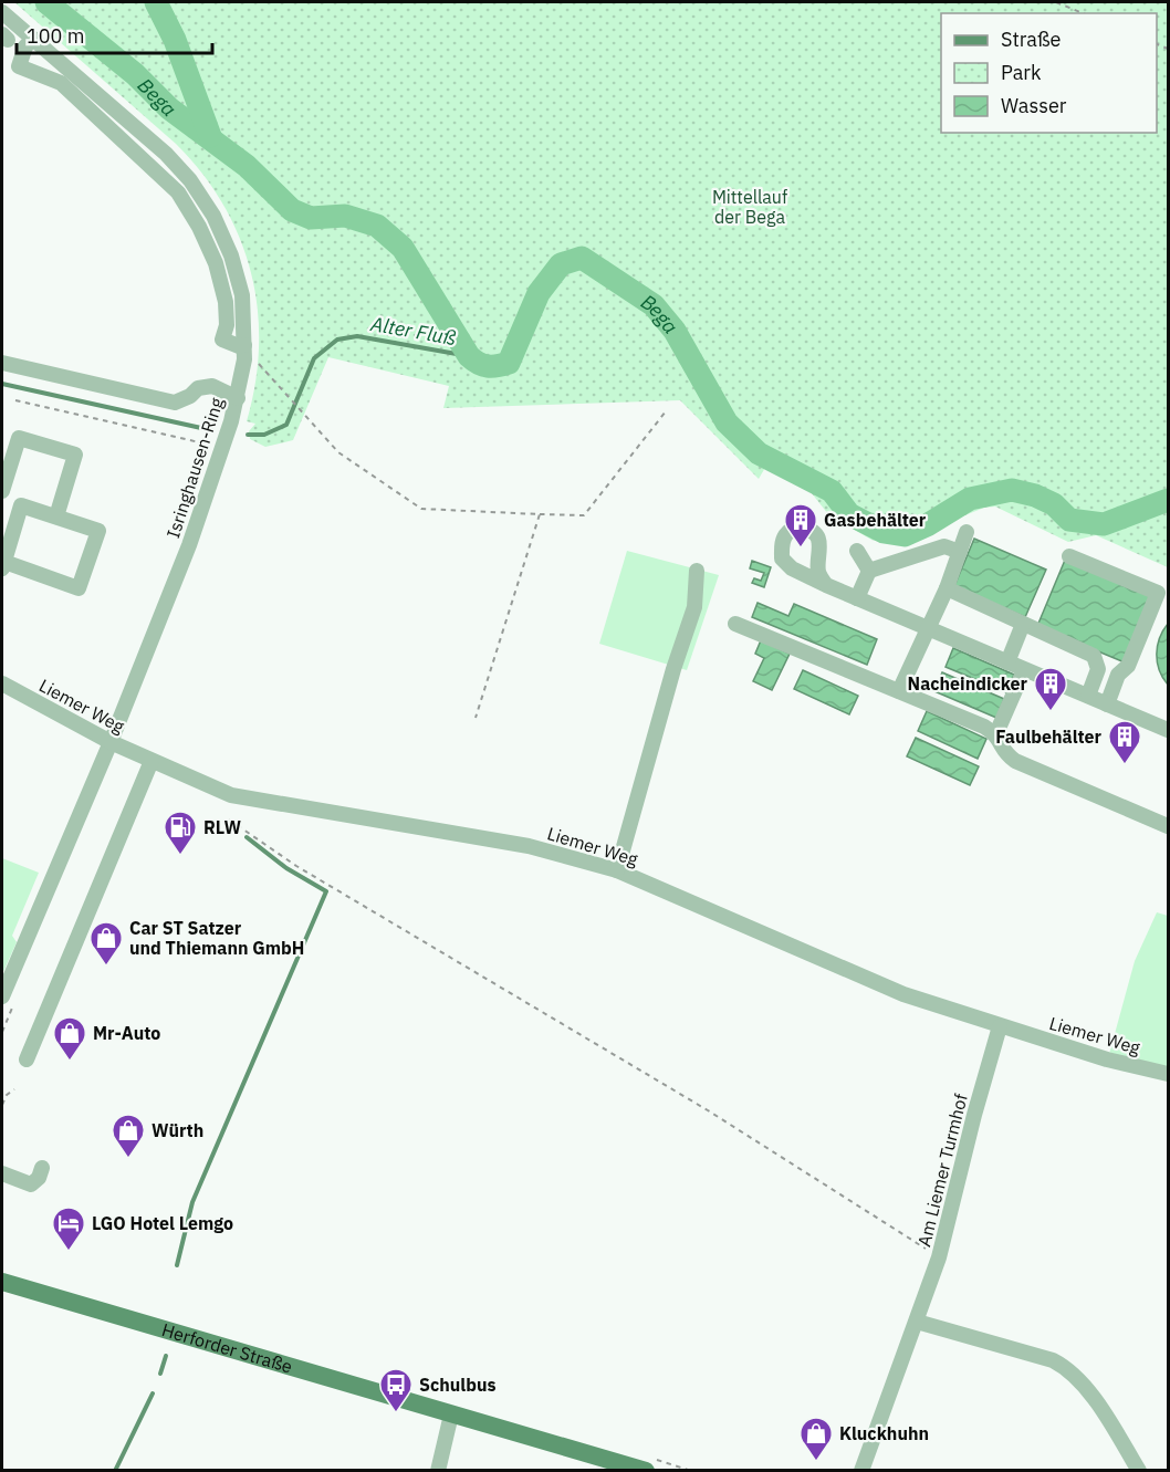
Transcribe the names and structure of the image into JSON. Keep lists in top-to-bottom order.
{
  "streets": {
    "main road": ["Herforder Straße"],
    "street": ["Isringhausen-Ring", "Liemer Weg", "Am Liemer Turmhof"]
  },
  "crossings": [
    ["Isringhausen-Ring", "Liemer Weg"],
    ["Liemer Weg", "Am Liemer Turmhof"]
  ],
  "water": ["Bega", "Alter Fluß"],
  "parks": ["Mittellauf der Bega"],
  "places": {
    "building": ["Gasbehälter", "Nacheindicker", "Faulbehälter"],
    "fuel station": ["RLW"],
    "shop": [
      "Car ST Satzer und Thiemann GmbH",
      "Mr-Auto",
      "Würth",
      "Kluckhuhn"
    ],
    "hotel": ["LGO Hotel Lemgo"],
    "bus stop": ["Schulbus"]
  },
  "legend": ["Straße", "Park", "Wasser"],
  "scale_bar": "100 m"
}
